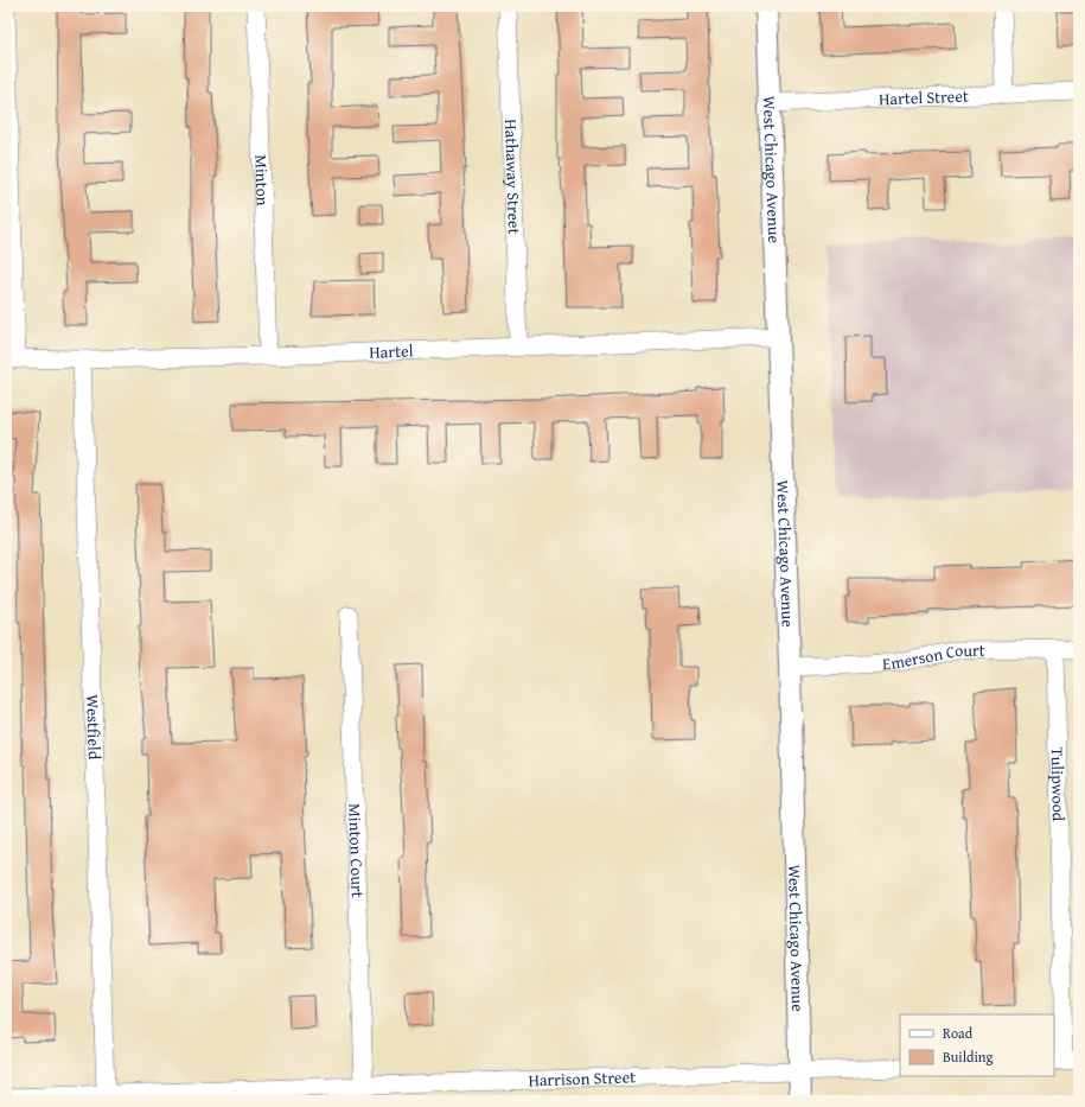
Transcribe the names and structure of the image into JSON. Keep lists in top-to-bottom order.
{
  "streets": {
    "street": [
      "Hartel Street",
      "West Chicago Avenue",
      "Hathaway Street",
      "Minton",
      "Hartel",
      "Emerson Court",
      "Westfield",
      "Tulipwood",
      "Minton Court",
      "Harrison Street"
    ]
  },
  "crossings": [
    ["Hartel Street", "West Chicago Avenue"],
    ["West Chicago Avenue", "Hartel"],
    ["West Chicago Avenue", "Emerson Court"],
    ["West Chicago Avenue", "Harrison Street"],
    ["Hathaway Street", "Hartel"],
    ["Minton", "Hartel"],
    ["Hartel", "Westfield"],
    ["Emerson Court", "Tulipwood"],
    ["Westfield", "Harrison Street"],
    ["Minton Court", "Harrison Street"]
  ],
  "legend": ["Road", "Building"]
}
